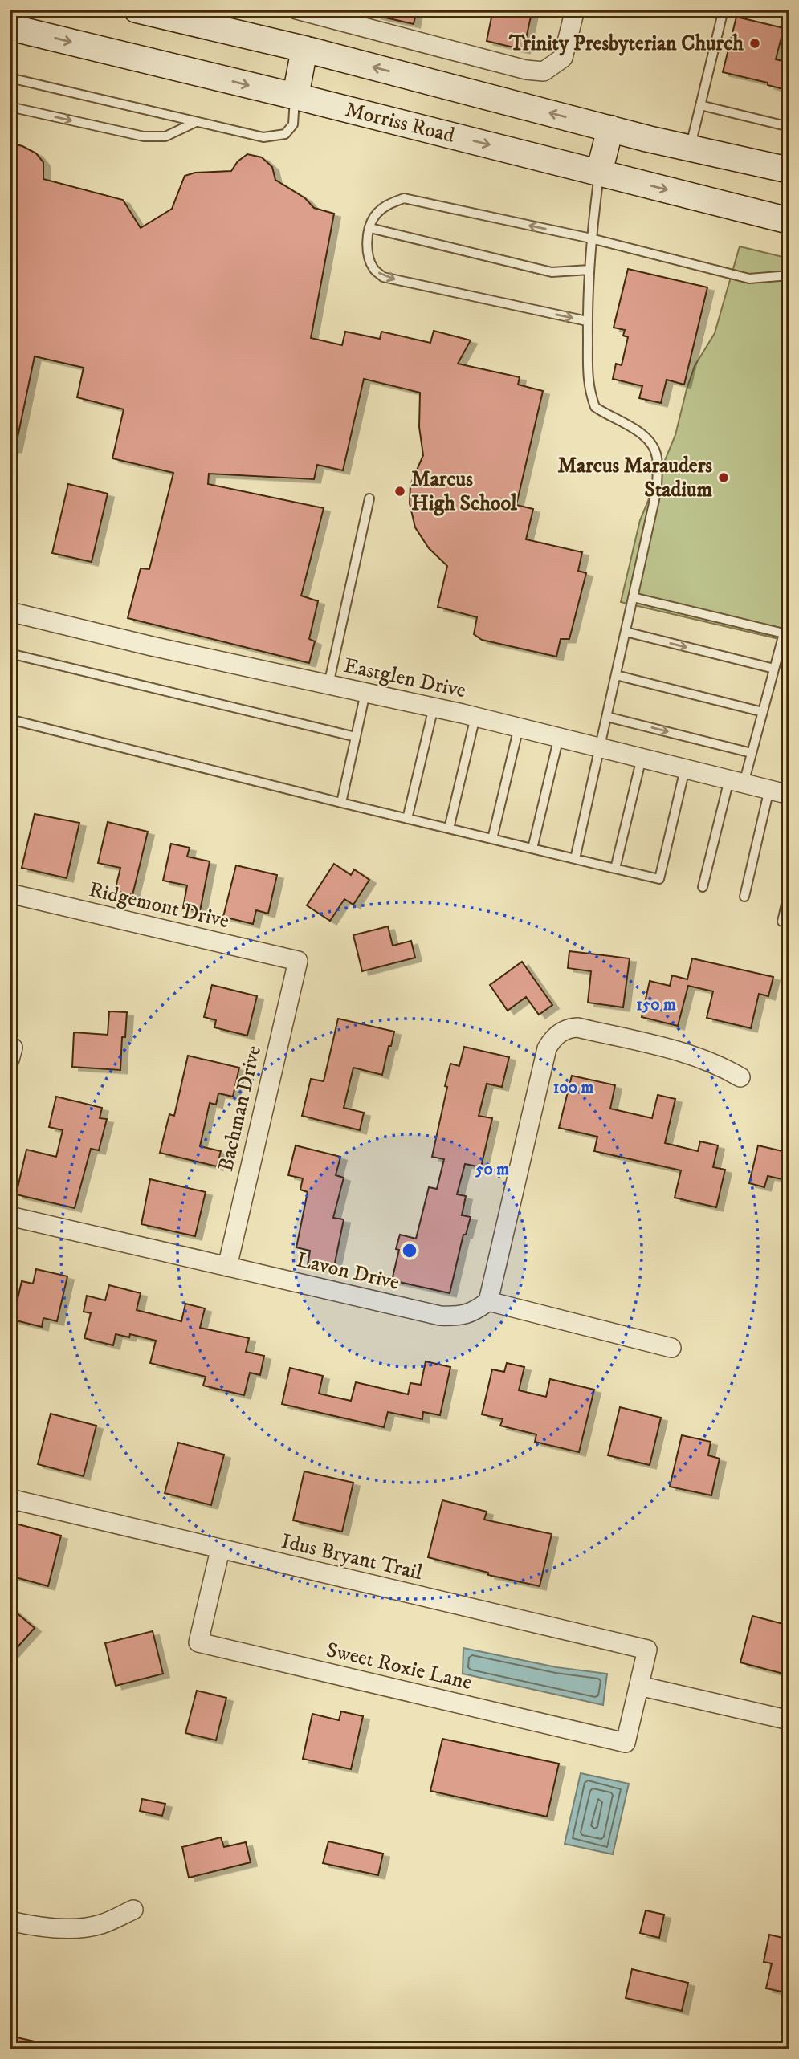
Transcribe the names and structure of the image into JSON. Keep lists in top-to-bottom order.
{
  "streets": {
    "main road": ["Morriss Road"],
    "street": [
      "Eastglen Drive",
      "Ridgemont Drive",
      "Bachman Drive",
      "Lavon Drive",
      "Idus Bryant Trail",
      "Sweet Roxie Lane"
    ]
  },
  "crossings": [
    ["Ridgemont Drive", "Bachman Drive"],
    ["Bachman Drive", "Lavon Drive"],
    ["Idus Bryant Trail", "Sweet Roxie Lane"]
  ],
  "places": ["Trinity Presbyterian Church", "Marcus Marauders Stadium", "Marcus High School"],
  "rings": ["150 m", "100 m", "50 m"]
}
